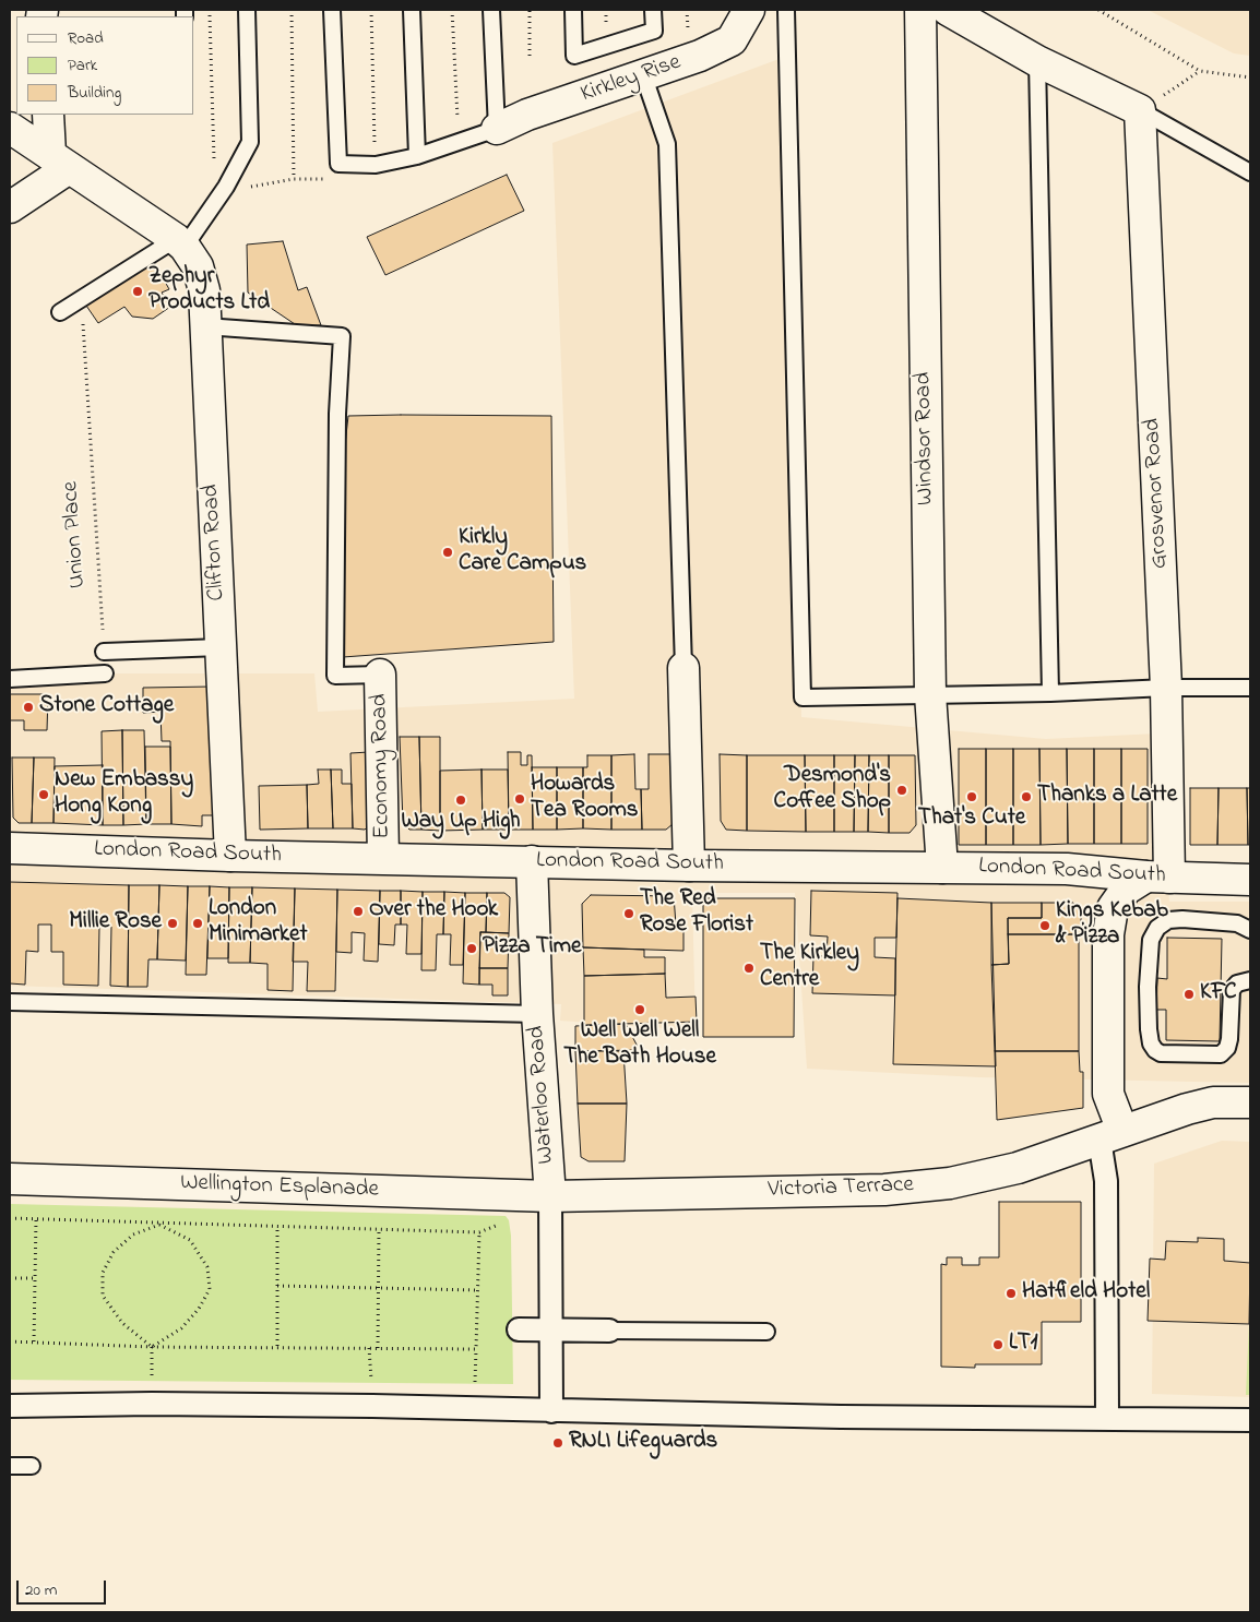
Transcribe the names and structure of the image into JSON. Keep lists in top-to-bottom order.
{
  "streets": {
    "street": [
      "Kirkley Rise",
      "Windsor Road",
      "Grosvenor Road",
      "Clifton Road",
      "Economy Road",
      "London Road South",
      "Waterloo Road",
      "Wellington Esplanade",
      "Victoria Terrace"
    ],
    "path": ["Union Place"]
  },
  "crossings": [
    ["Windsor Road", "London Road South"],
    ["Grosvenor Road", "London Road South"],
    ["Clifton Road", "London Road South"],
    ["Economy Road", "London Road South"],
    ["London Road South", "Waterloo Road"],
    ["Waterloo Road", "Wellington Esplanade"],
    ["Waterloo Road", "Victoria Terrace"],
    ["Wellington Esplanade", "Victoria Terrace"]
  ],
  "places": [
    "Zephyr Products Ltd",
    "Kirkly Care Campus",
    "Stone Cottage",
    "Desmond's Coffee Shop",
    "New Embassy Hong Kong",
    "That's Cute",
    "Thanks a Latte",
    "Howards Tea Rooms",
    "Way Up High",
    "Over the Hook",
    "The Red Rose Florist",
    "Millie Rose",
    "London Minimarket",
    "Kings Kebab & Pizza",
    "Pizza Time",
    "The Kirkley Centre",
    "KFC",
    "Well Well Well The Bath House",
    "Hatfield Hotel",
    "LT1",
    "RNLI Lifeguards"
  ],
  "legend": ["Road", "Park", "Building"],
  "scale_bar": "20 m"
}
